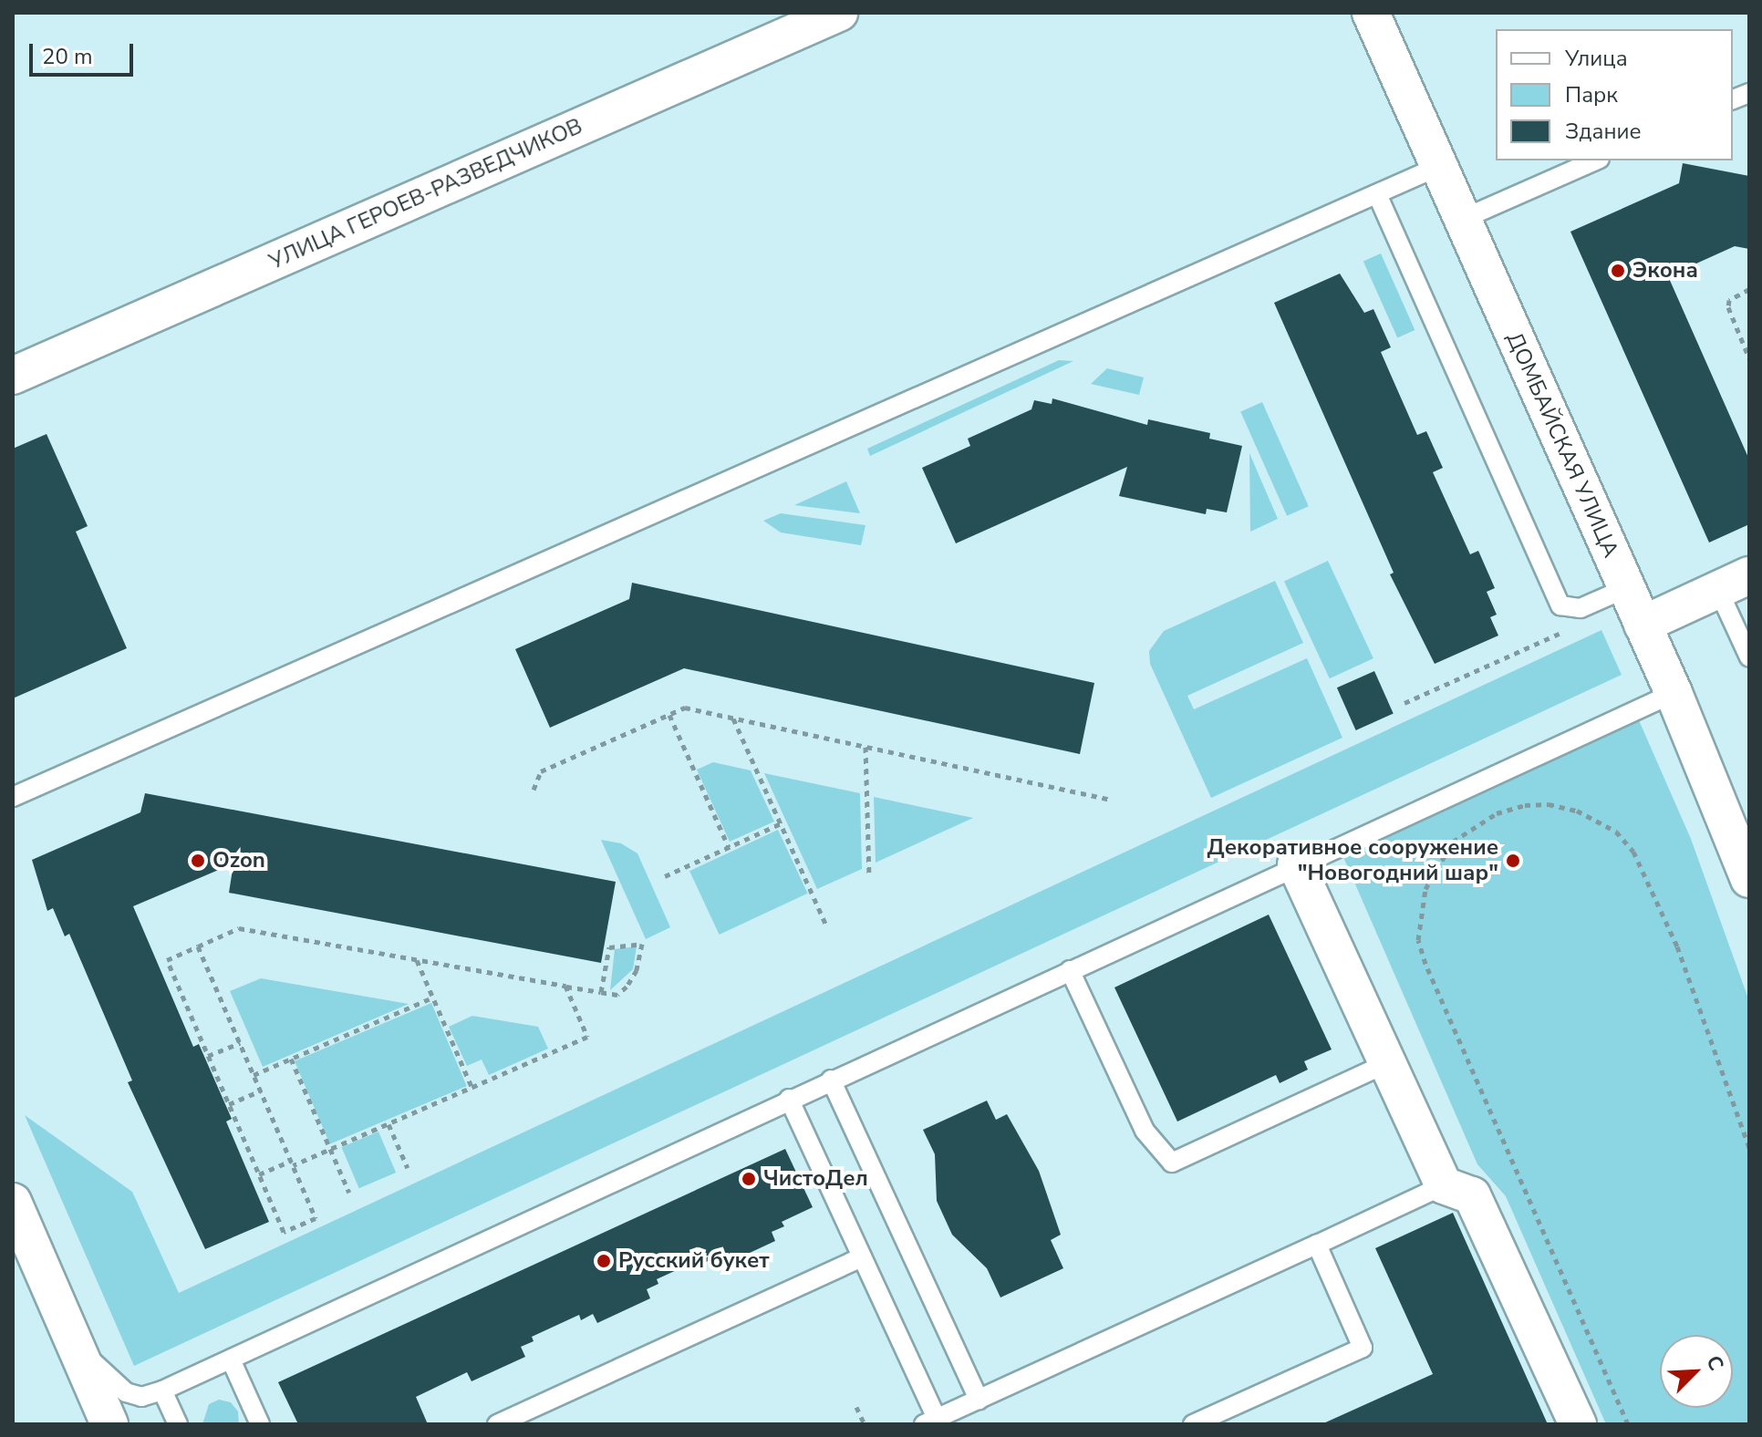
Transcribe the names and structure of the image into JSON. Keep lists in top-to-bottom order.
{
  "streets": {
    "street": ["УЛИЦА ГЕРОЕВ-РАЗВЕДЧИКОВ", "ДОМБАЙСКАЯ УЛИЦА"]
  },
  "places": [
    "Экона",
    "Ozon",
    "Декоративное сооружение \"Новогодний шар\"",
    "ЧистоДел",
    "Русский букет"
  ],
  "legend": ["Улица", "Парк", "Здание"],
  "scale_bar": "20 m",
  "north": "top right"
}
